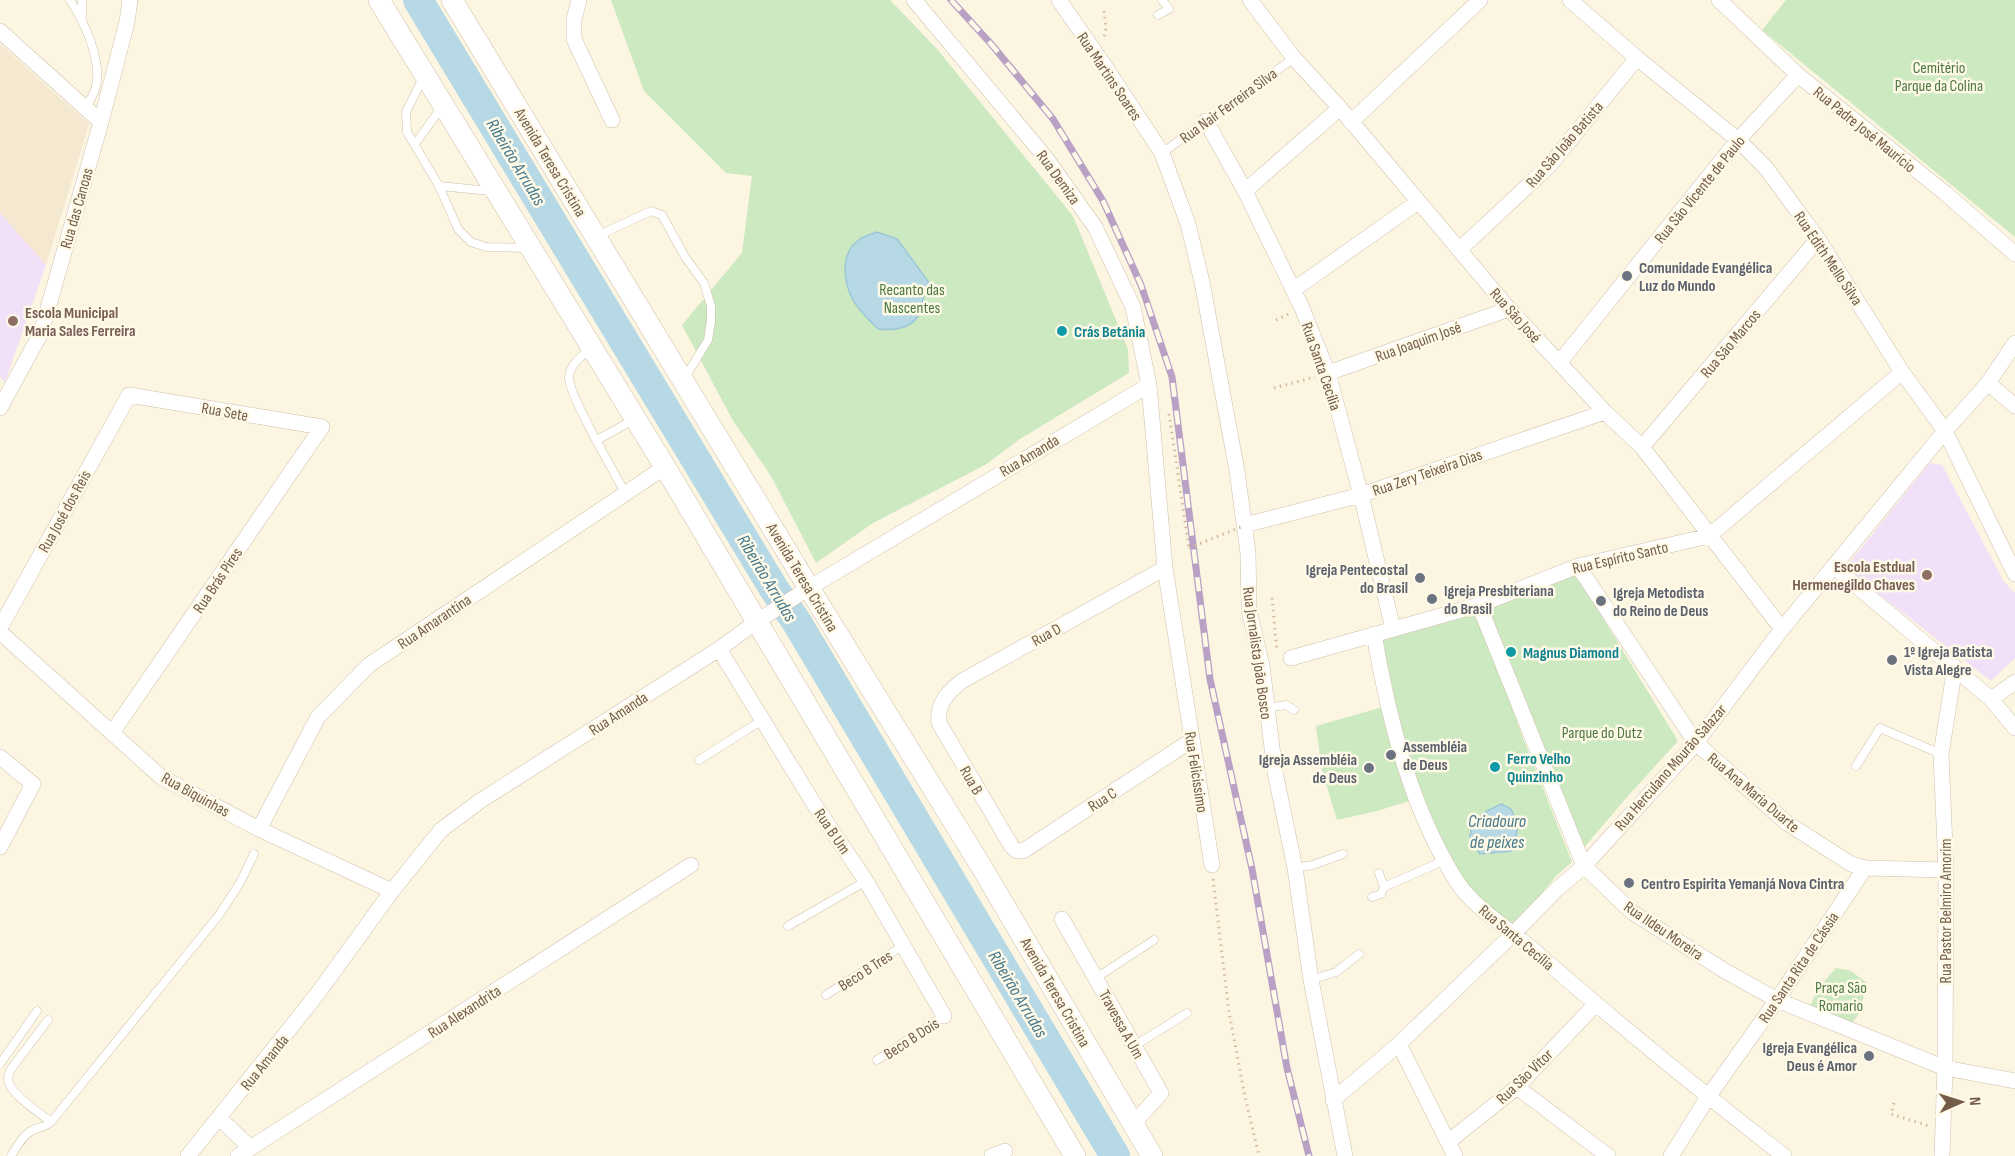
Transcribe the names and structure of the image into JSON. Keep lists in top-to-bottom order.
{
  "streets": {
    "main road": ["Avenida Teresa Cristina"],
    "street": [
      "Rua Martins Soares",
      "Rua Padre José Maurício",
      "Rua São João Batista",
      "Rua Demiza",
      "Rua São Vicente de Paulo",
      "Rua das Canoas",
      "Rua Edith Mello Silva",
      "Rua São José",
      "Rua Joaquim José",
      "Rua São Marcos",
      "Rua Santa Cecília",
      "Rua Sete",
      "Rua Amanda",
      "Rua Zery Teixeira Dias",
      "Rua José dos Reis",
      "Rua Espírito Santo",
      "Rua Brás Pires",
      "Rua Amarantina",
      "Rua D",
      "Rua Jornalista João Bosco",
      "Rua Herculano Mourão Salazar",
      "Rua Felicíssimo",
      "Rua B",
      "Rua Ana Maria Duarte",
      "Rua Biquinhas",
      "Rua C",
      "Rua B Um",
      "Rua Pastor Belmiro Amorim",
      "Rua Ildeu Moreira",
      "Rua Santa Rita de Cássia",
      "Rua Alexandrita",
      "Travessa A Um",
      "Rua São Vitor"
    ],
    "lane": ["Rua Nair Ferreira Silva", "Beco B Tres", "Beco B Dois"]
  },
  "crossings": [
    ["Rua Martins Soares", "Rua Nair Ferreira Silva"],
    ["Rua Martins Soares", "Rua Jornalista João Bosco"],
    ["Rua Nair Ferreira Silva", "Rua São José"],
    ["Rua Nair Ferreira Silva", "Rua Santa Cecília"],
    ["Rua Nair Ferreira Silva", "Rua Jornalista João Bosco"],
    ["Rua Padre José Maurício", "Rua São Vicente de Paulo"],
    ["Rua São João Batista", "Rua Edith Mello Silva"],
    ["Rua São João Batista", "Rua São José"],
    ["Avenida Teresa Cristina", "Rua Amanda"],
    ["Avenida Teresa Cristina", "Travessa A Um"],
    ["Rua Demiza", "Rua Amanda"],
    ["Rua Demiza", "Rua Felicíssimo"],
    ["Rua São Vicente de Paulo", "Rua Edith Mello Silva"],
    ["Rua São Vicente de Paulo", "Rua São José"],
    ["Rua Edith Mello Silva", "Rua São Marcos"],
    ["Rua Edith Mello Silva", "Rua Espírito Santo"],
    ["Rua Edith Mello Silva", "Rua Herculano Mourão Salazar"],
    ["Rua São José", "Rua Joaquim José"],
    ["Rua São José", "Rua São Marcos"],
    ["Rua São José", "Rua Zery Teixeira Dias"],
    ["Rua São José", "Rua Espírito Santo"],
    ["Rua São José", "Rua Herculano Mourão Salazar"],
    ["Rua Joaquim José", "Rua Santa Cecília"],
    ["Rua Santa Cecília", "Rua Zery Teixeira Dias"],
    ["Rua Santa Cecília", "Rua Espírito Santo"],
    ["Rua Santa Cecília", "Rua Herculano Mourão Salazar"],
    ["Rua Santa Cecília", "Rua Santa Rita de Cássia"],
    ["Rua Santa Cecília", "Rua São Vitor"],
    ["Rua Sete", "Rua José dos Reis"],
    ["Rua Sete", "Rua Brás Pires"],
    ["Rua Amanda", "Rua Felicíssimo"],
    ["Rua Amanda", "Rua Biquinhas"],
    ["Rua Amanda", "Rua B Um"],
    ["Rua Zery Teixeira Dias", "Rua Jornalista João Bosco"],
    ["Rua José dos Reis", "Rua Biquinhas"],
    ["Rua Espírito Santo", "Rua Ana Maria Duarte"],
    ["Rua Espírito Santo", "Rua Ildeu Moreira"],
    ["Rua Brás Pires", "Rua Biquinhas"],
    ["Rua Amarantina", "Rua Biquinhas"],
    ["Rua D", "Rua Felicíssimo"],
    ["Rua D", "Rua B"],
    ["Rua Jornalista João Bosco", "Rua Herculano Mourão Salazar"],
    ["Rua Herculano Mourão Salazar", "Rua Ana Maria Duarte"],
    ["Rua Herculano Mourão Salazar", "Rua Ildeu Moreira"],
    ["Rua Felicíssimo", "Rua C"],
    ["Rua B", "Rua C"],
    ["Rua Ana Maria Duarte", "Rua Pastor Belmiro Amorim"],
    ["Rua Ana Maria Duarte", "Rua Santa Rita de Cássia"],
    ["Rua B Um", "Beco B Tres"],
    ["Rua B Um", "Beco B Dois"],
    ["Rua Pastor Belmiro Amorim", "Rua Ildeu Moreira"],
    ["Rua Ildeu Moreira", "Rua Santa Rita de Cássia"]
  ],
  "water": ["Ribeirão Arrudas", "Criadouro de peixes"],
  "parks": [
    "Cemitério Parque da Colina",
    "Recanto das Nascentes",
    "Parque do Dutz",
    "Praça São Romario"
  ],
  "places": [
    "Comunidade Evangélica Luz do Mundo",
    "Escola Municipal Maria Sales Ferreira",
    "Crás Betânia",
    "Escola Estdual Hermenegildo Chaves",
    "Igreja Pentecostal do Brasil",
    "Igreja Presbiteriana do Brasil",
    "Igreja Metodista do Reino de Deus",
    "Magnus Diamond",
    "1º Igreja Batista Vista Alegre",
    "Assembléia de Deus",
    "Ferro Velho Quinzinho",
    "Igreja Assembléia de Deus",
    "Centro Espirita Yemanjá Nova Cintra",
    "Igreja Evangélica Deus é Amor"
  ],
  "north": "right"
}
